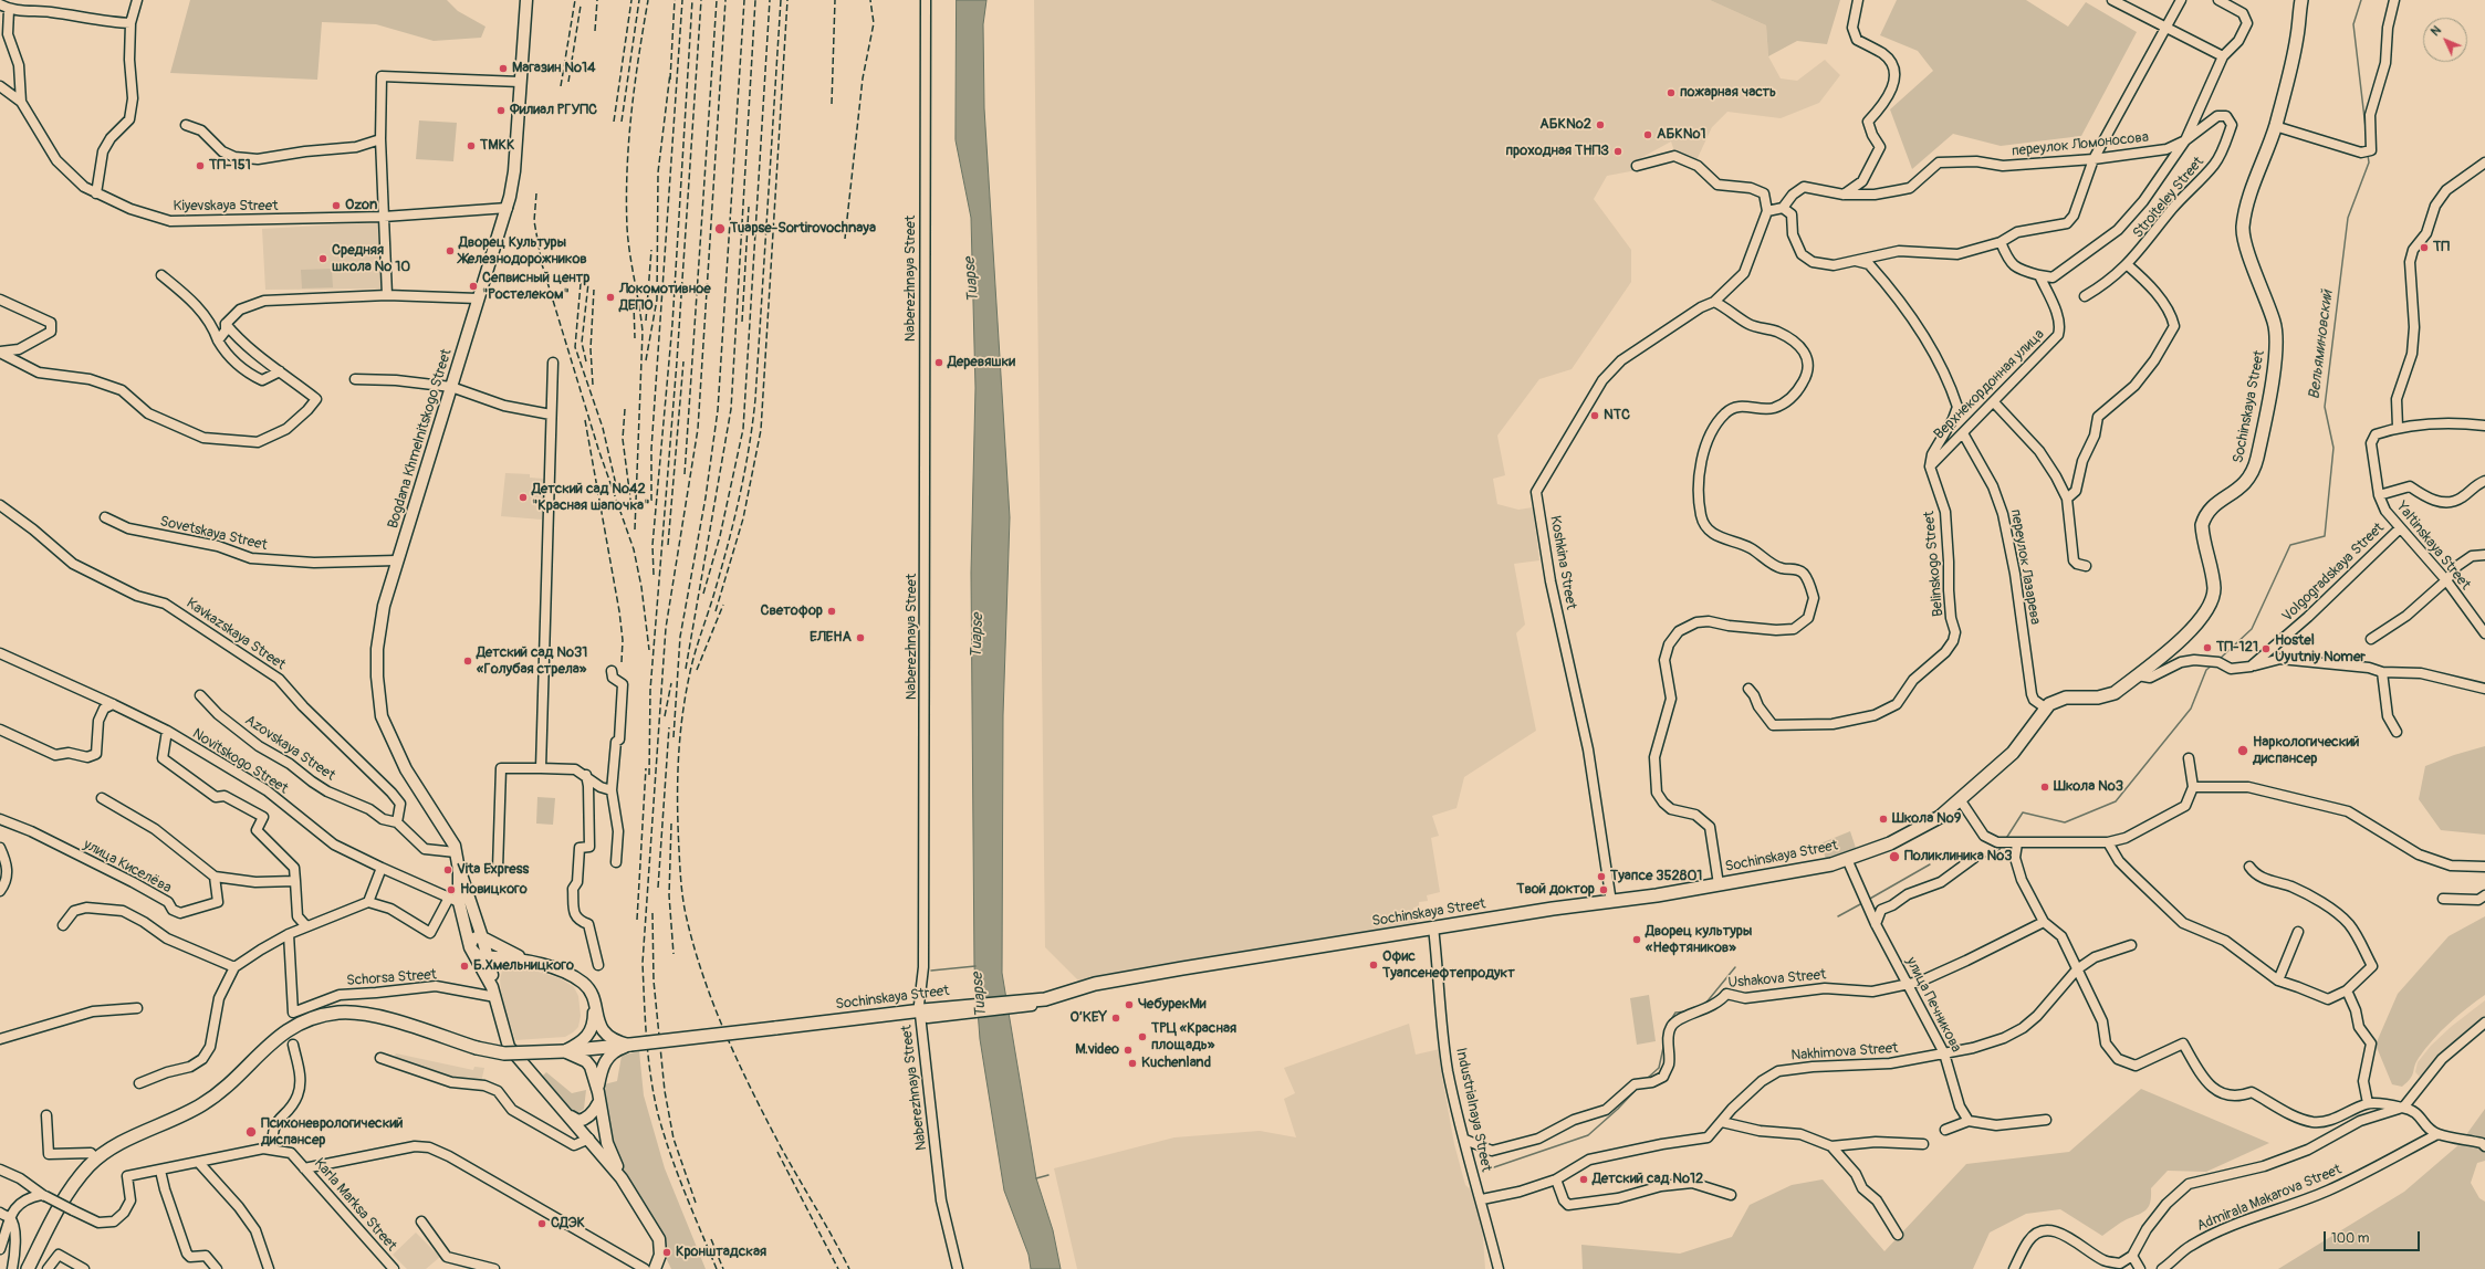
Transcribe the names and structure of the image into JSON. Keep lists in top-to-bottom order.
{
  "streets": {
    "highway": ["Sochinskaya Street"],
    "main road": ["Bogdana Khmelnitskogo Street"],
    "street": [
      "переулок Ломоносова",
      "Stroiteley Street",
      "Kiyevskaya Street",
      "Naberezhnaya Street",
      "Верхнекордонная улица",
      "Sovetskaya Street",
      "Yaltinskaya Street",
      "Koshkina Street",
      "Belinskogo Street",
      "переулок Лазарева",
      "Volgogradskaya Street",
      "Kavkazskaya Street",
      "Azovskaya Street",
      "Novitskogo Street",
      "улица Киселёва",
      "Schorsa Street",
      "Ushakova Street",
      "улица Печникова",
      "Nakhimova Street",
      "Industrialnaya Street",
      "Admirala Makarova Street",
      "Karla Marksa Street"
    ]
  },
  "crossings": [
    ["переулок Ломоносова", "Stroiteley Street"],
    ["Kiyevskaya Street", "Bogdana Khmelnitskogo Street"],
    ["Naberezhnaya Street", "Sochinskaya Street"],
    ["Верхнекордонная улица", "Belinskogo Street"],
    ["Верхнекордонная улица", "переулок Лазарева"],
    ["Sochinskaya Street", "Koshkina Street"],
    ["Sochinskaya Street", "переулок Лазарева"],
    ["Sochinskaya Street", "улица Печникова"],
    ["Sochinskaya Street", "Industrialnaya Street"],
    ["Bogdana Khmelnitskogo Street", "Sovetskaya Street"],
    ["Yaltinskaya Street", "Volgogradskaya Street"],
    ["Kavkazskaya Street", "Azovskaya Street"],
    ["Ushakova Street", "улица Печникова"],
    ["Ushakova Street", "Industrialnaya Street"],
    ["улица Печникова", "Nakhimova Street"],
    ["Nakhimova Street", "Industrialnaya Street"]
  ],
  "water": ["Tuapse", "Вельяминовский"],
  "places": [
    "Магазин №14",
    "пожарная часть",
    "Филиал РГУПС",
    "АБК№2",
    "АБК№1",
    "ТМКК",
    "проходная ТНПЗ",
    "ТП-151",
    "Ozon",
    "Tuapse-Sortirovochnaya",
    "ТП",
    "Дворец Культуры Железнодорожников",
    "Средняя школа № 10",
    "Сепвисный центр \"Ростелеком\"",
    "Локомотивное ДЕПО",
    "Деревяшки",
    "NTC",
    "Детский сад №42 \"Красная шапочка\"",
    "Светофор",
    "ЕЛЕНА",
    "ТП-121",
    "Hostel Uyutniy Nomer",
    "Детский сад №31 «Голубая стрела»",
    "Наркологический диспансер",
    "Школа №3",
    "Школа №9",
    "Поликлиника №3",
    "Vita Express",
    "Туапсе 352801",
    "Новицкого",
    "Твой доктор",
    "Дворец культуры «Нефтяников»",
    "Офис Туапсенефтепродукт",
    "Б.Хмельницкого",
    "ЧебурекМи",
    "O’KEY",
    "ТРЦ «Красная площадь»",
    "M.video",
    "Kuchenland",
    "Психоневрологический диспансер",
    "Детский сад №12",
    "СДЭК",
    "Кронштадская"
  ],
  "scale_bar": "100 m",
  "north": "top left"
}
